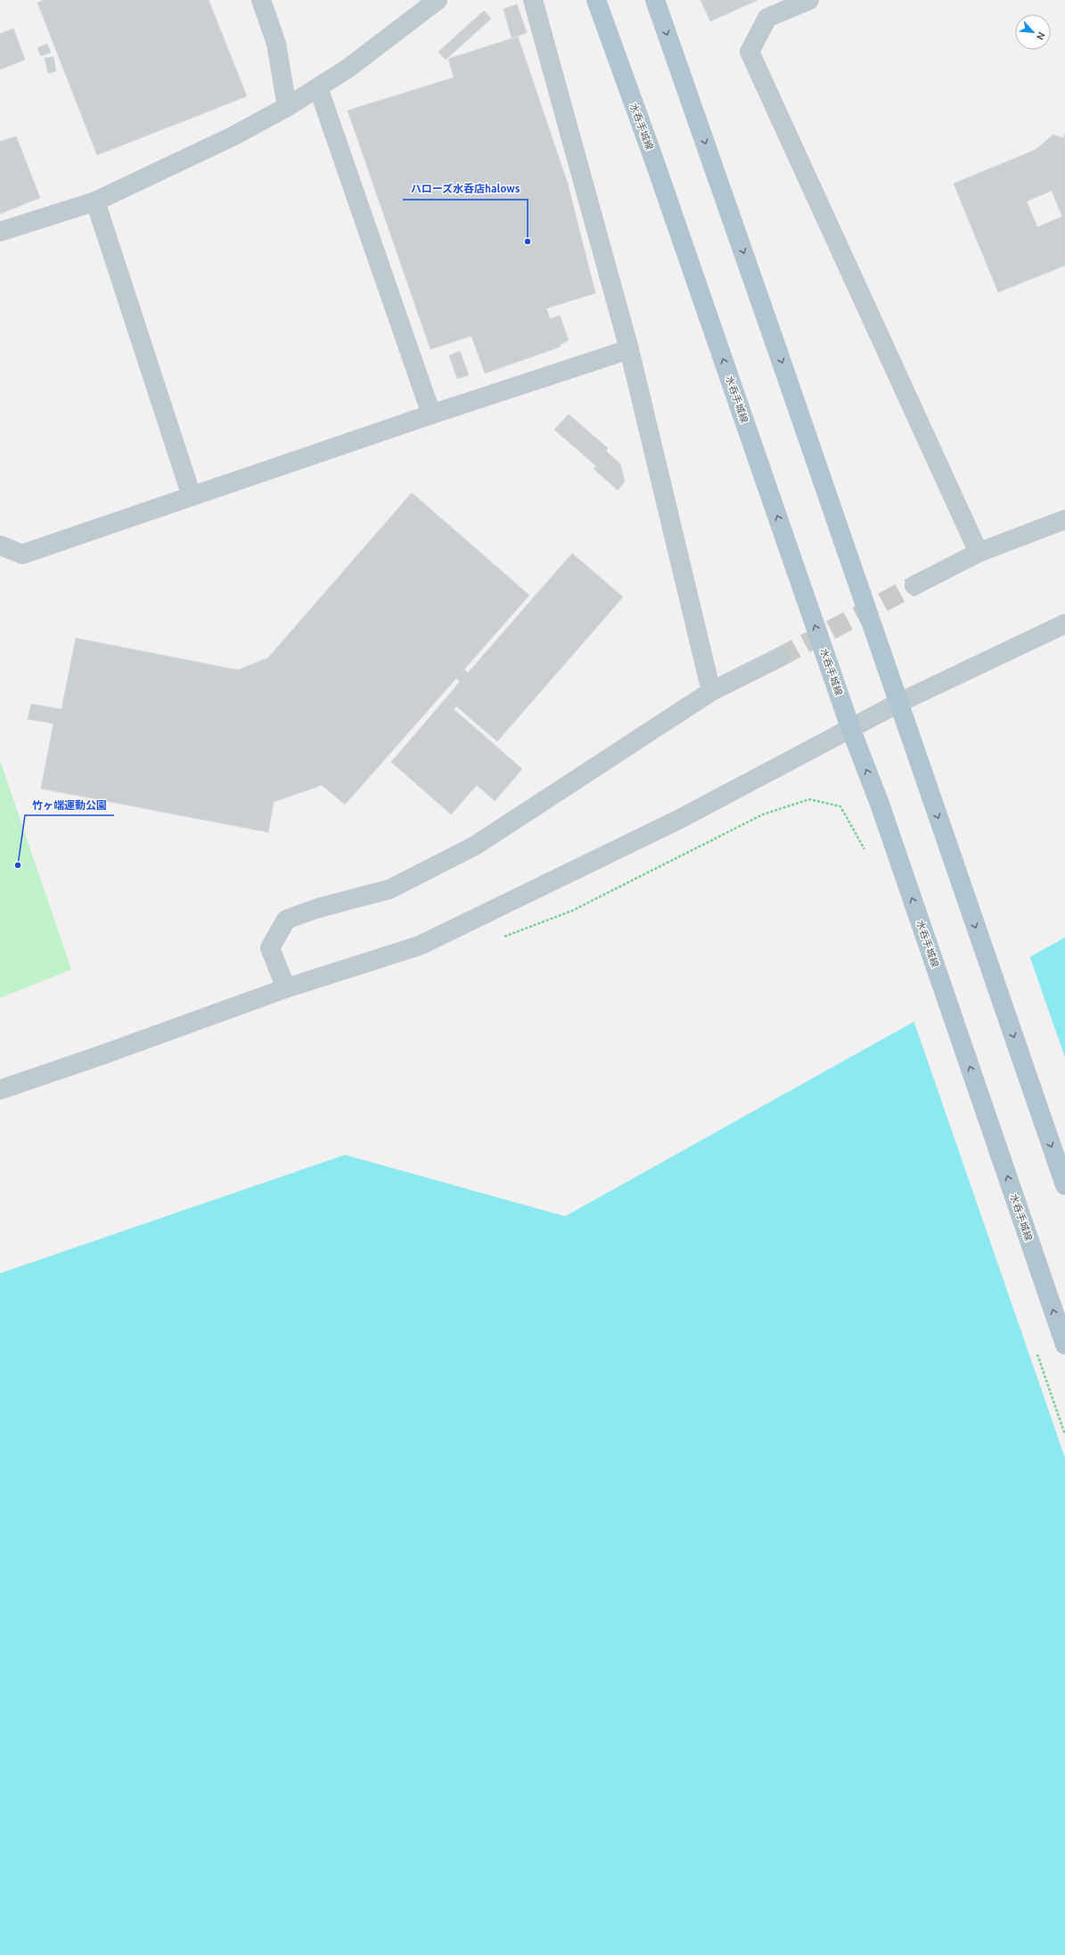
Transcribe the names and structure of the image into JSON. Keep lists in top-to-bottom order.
{
  "streets": {
    "main road": ["水呑手城線"]
  },
  "places": ["ハローズ水呑店halows", "竹ヶ端運動公園"],
  "north": "bottom right"
}
